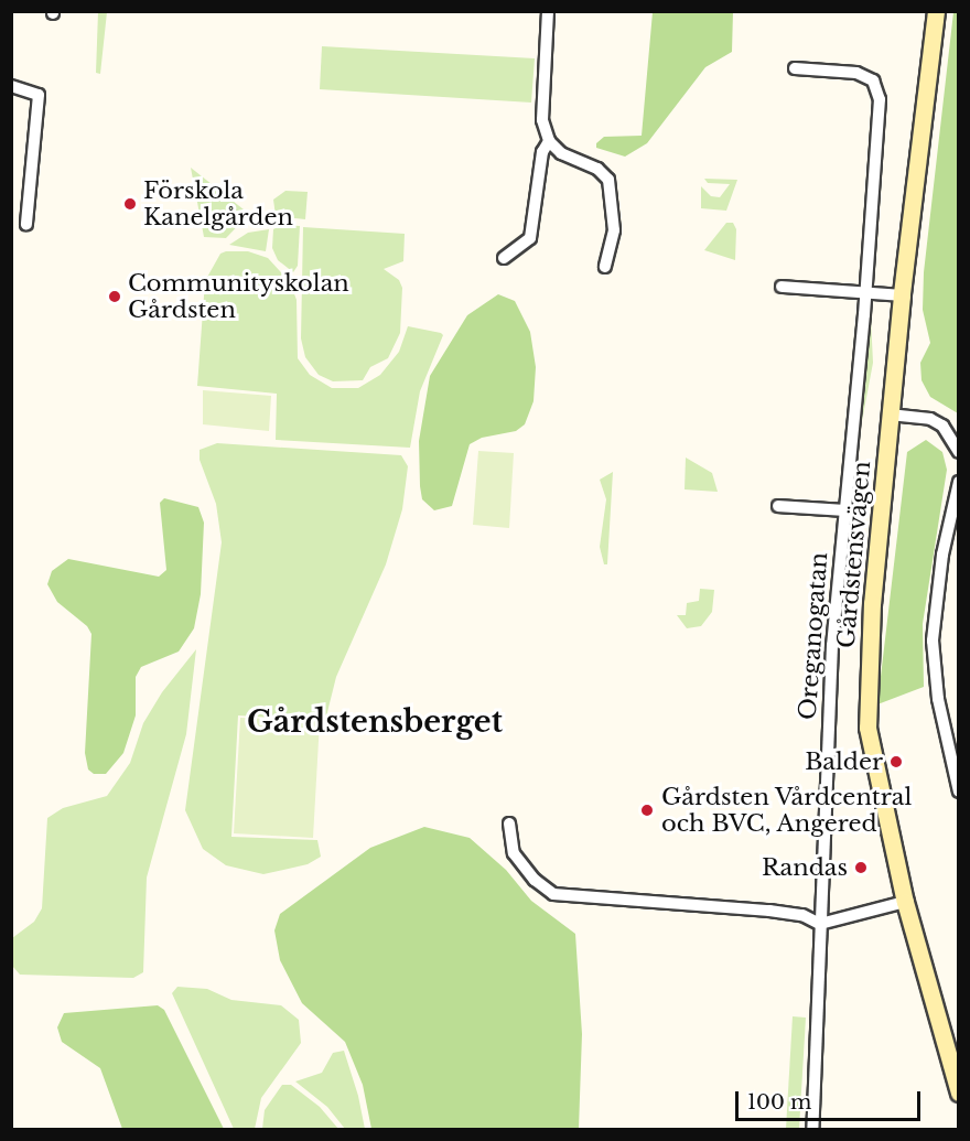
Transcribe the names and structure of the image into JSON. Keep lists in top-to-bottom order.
{
  "streets": {
    "street": ["Gårdstensvägen", "Oreganogatan"]
  },
  "districts": ["Gårdstensberget"],
  "places": [
    "Förskola Kanelgården",
    "Communityskolan Gårdsten",
    "Balder",
    "Gårdsten Vårdcentral och BVC, Angered",
    "Randas"
  ],
  "scale_bar": "100 m"
}
